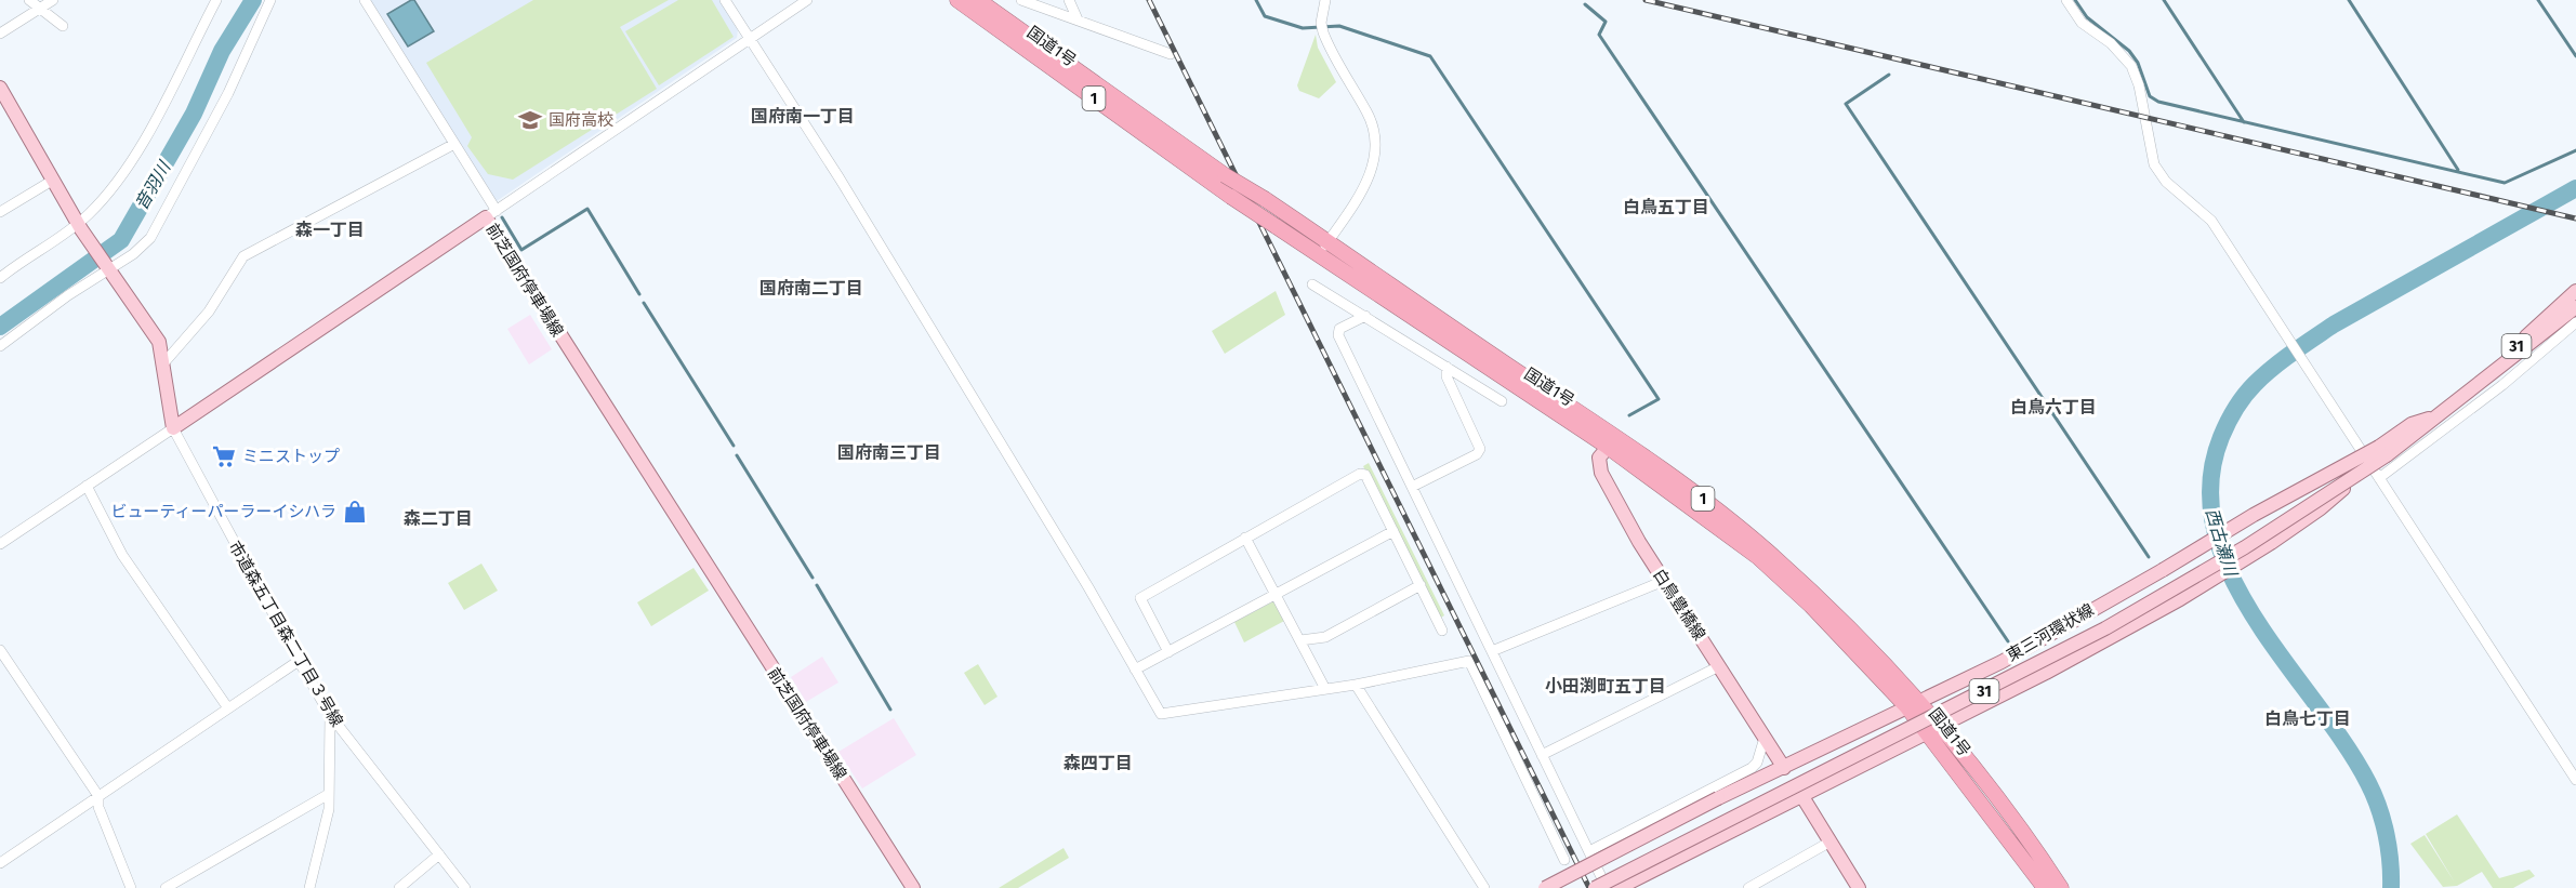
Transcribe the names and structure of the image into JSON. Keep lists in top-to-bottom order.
{
  "streets": {
    "highway": ["国道1号", "1"],
    "main road": [
      "前芝国府停車場線",
      "31",
      "白鳥豊橋線",
      "東三河環状線"
    ],
    "street": ["市道森五丁目森二丁目３号線"]
  },
  "crossings": [
    ["国道1号", "白鳥豊橋線"],
    ["国道1号", "東三河環状線"],
    ["前芝国府停車場線", "市道森五丁目森二丁目３号線"],
    ["白鳥豊橋線", "東三河環状線"]
  ],
  "districts": [
    "国府南一丁目",
    "白鳥五丁目",
    "森一丁目",
    "国府南二丁目",
    "白鳥六丁目",
    "国府南三丁目",
    "森二丁目",
    "小田渕町五丁目",
    "白鳥七丁目",
    "森四丁目"
  ],
  "water": ["音羽川", "西古瀬川"],
  "places": {
    "school or university": ["国府高校"],
    "supermarket": ["ミニストップ"],
    "shop": ["ビューティーパーラーイシハラ"]
  }
}
